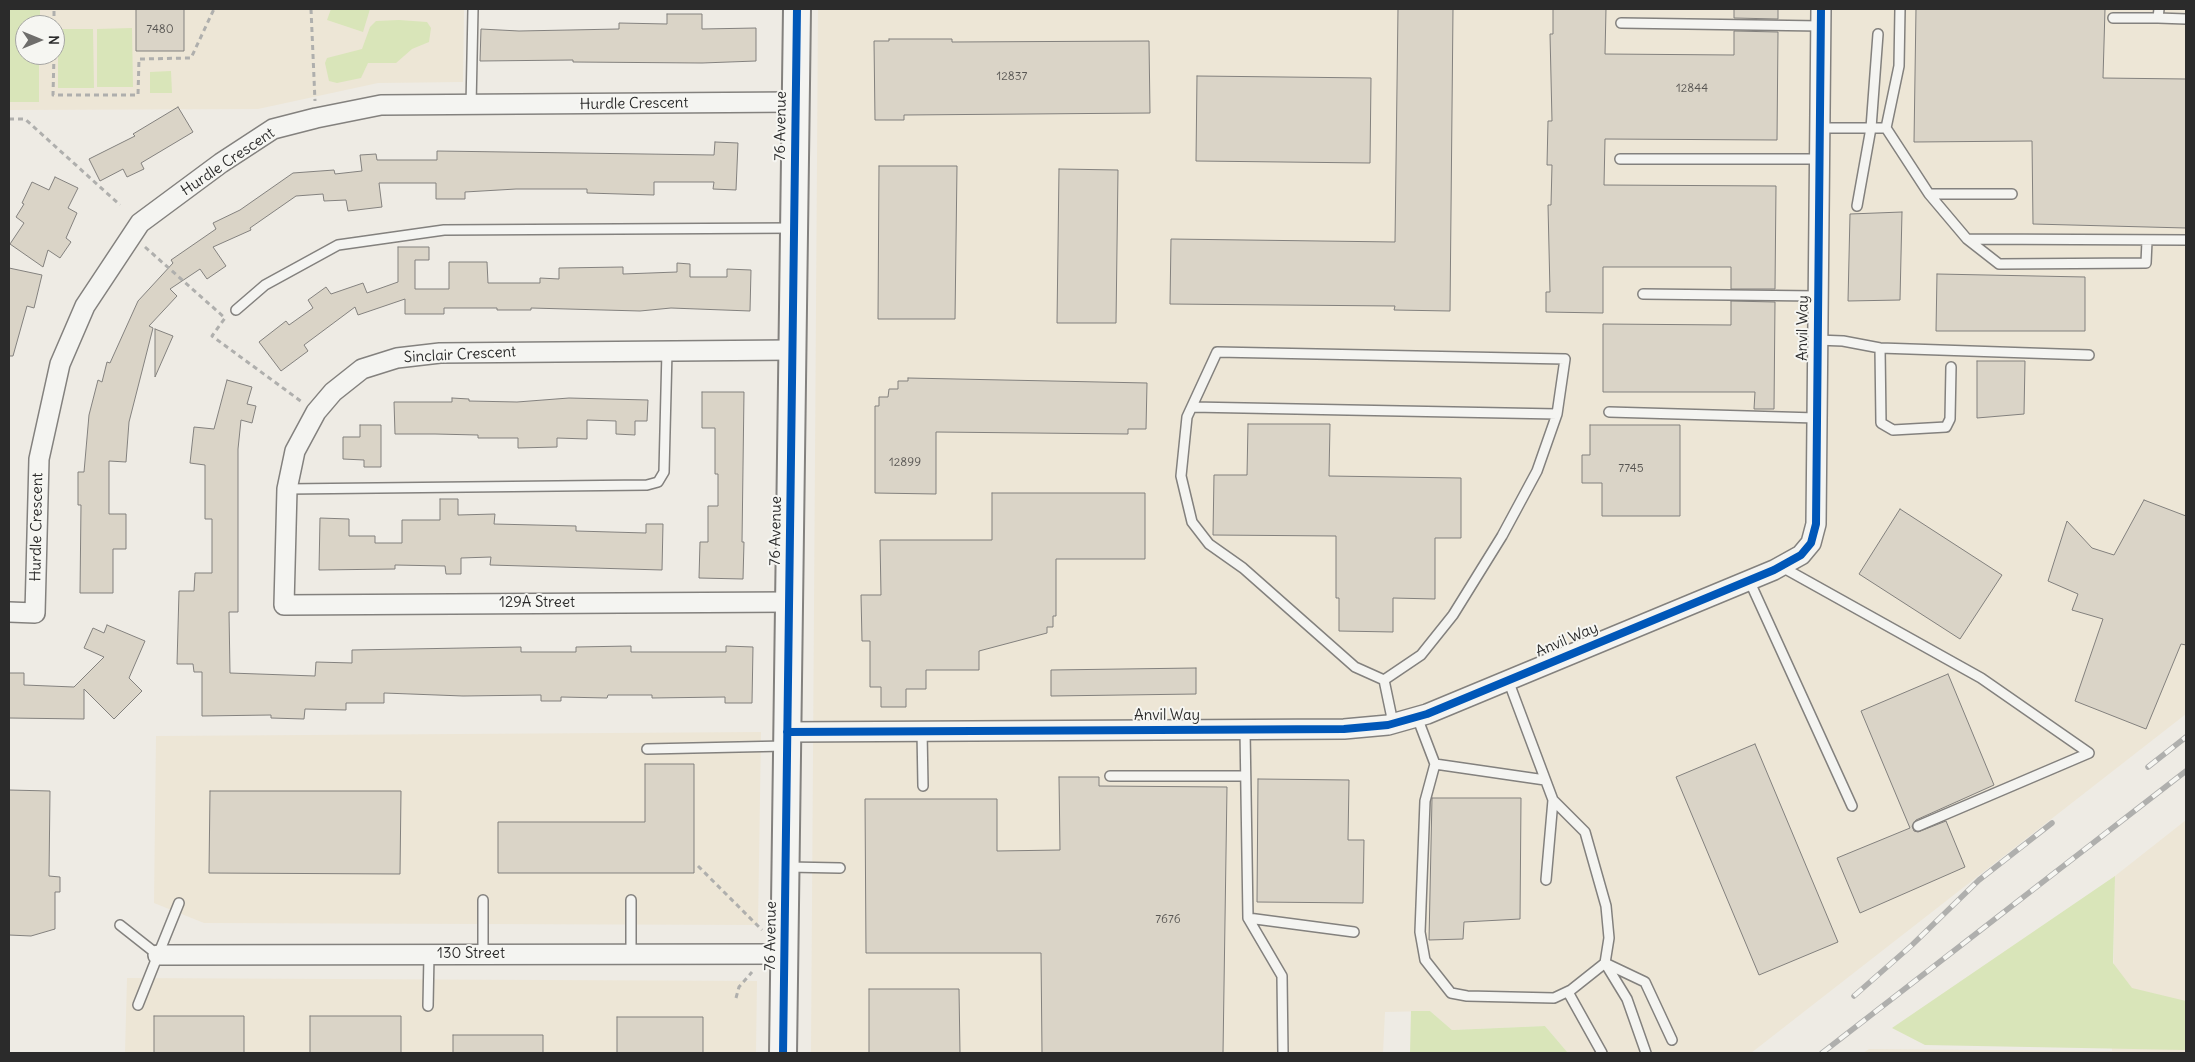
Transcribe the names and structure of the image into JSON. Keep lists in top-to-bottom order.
{
  "streets": {
    "main road": ["76 Avenue"],
    "street": [
      "Hurdle Crescent",
      "Anvil Way",
      "Sinclair Crescent",
      "129A Street",
      "130 Street"
    ]
  },
  "crossings": [
    ["Hurdle Crescent", "76 Avenue"],
    ["76 Avenue", "Anvil Way"],
    ["76 Avenue", "Sinclair Crescent"],
    ["76 Avenue", "129A Street"],
    ["76 Avenue", "130 Street"],
    ["Sinclair Crescent", "129A Street"]
  ],
  "house_numbers": [
    "7480",
    "12837",
    "12844",
    "12899",
    "7745",
    "7676"
  ],
  "north": "right"
}
